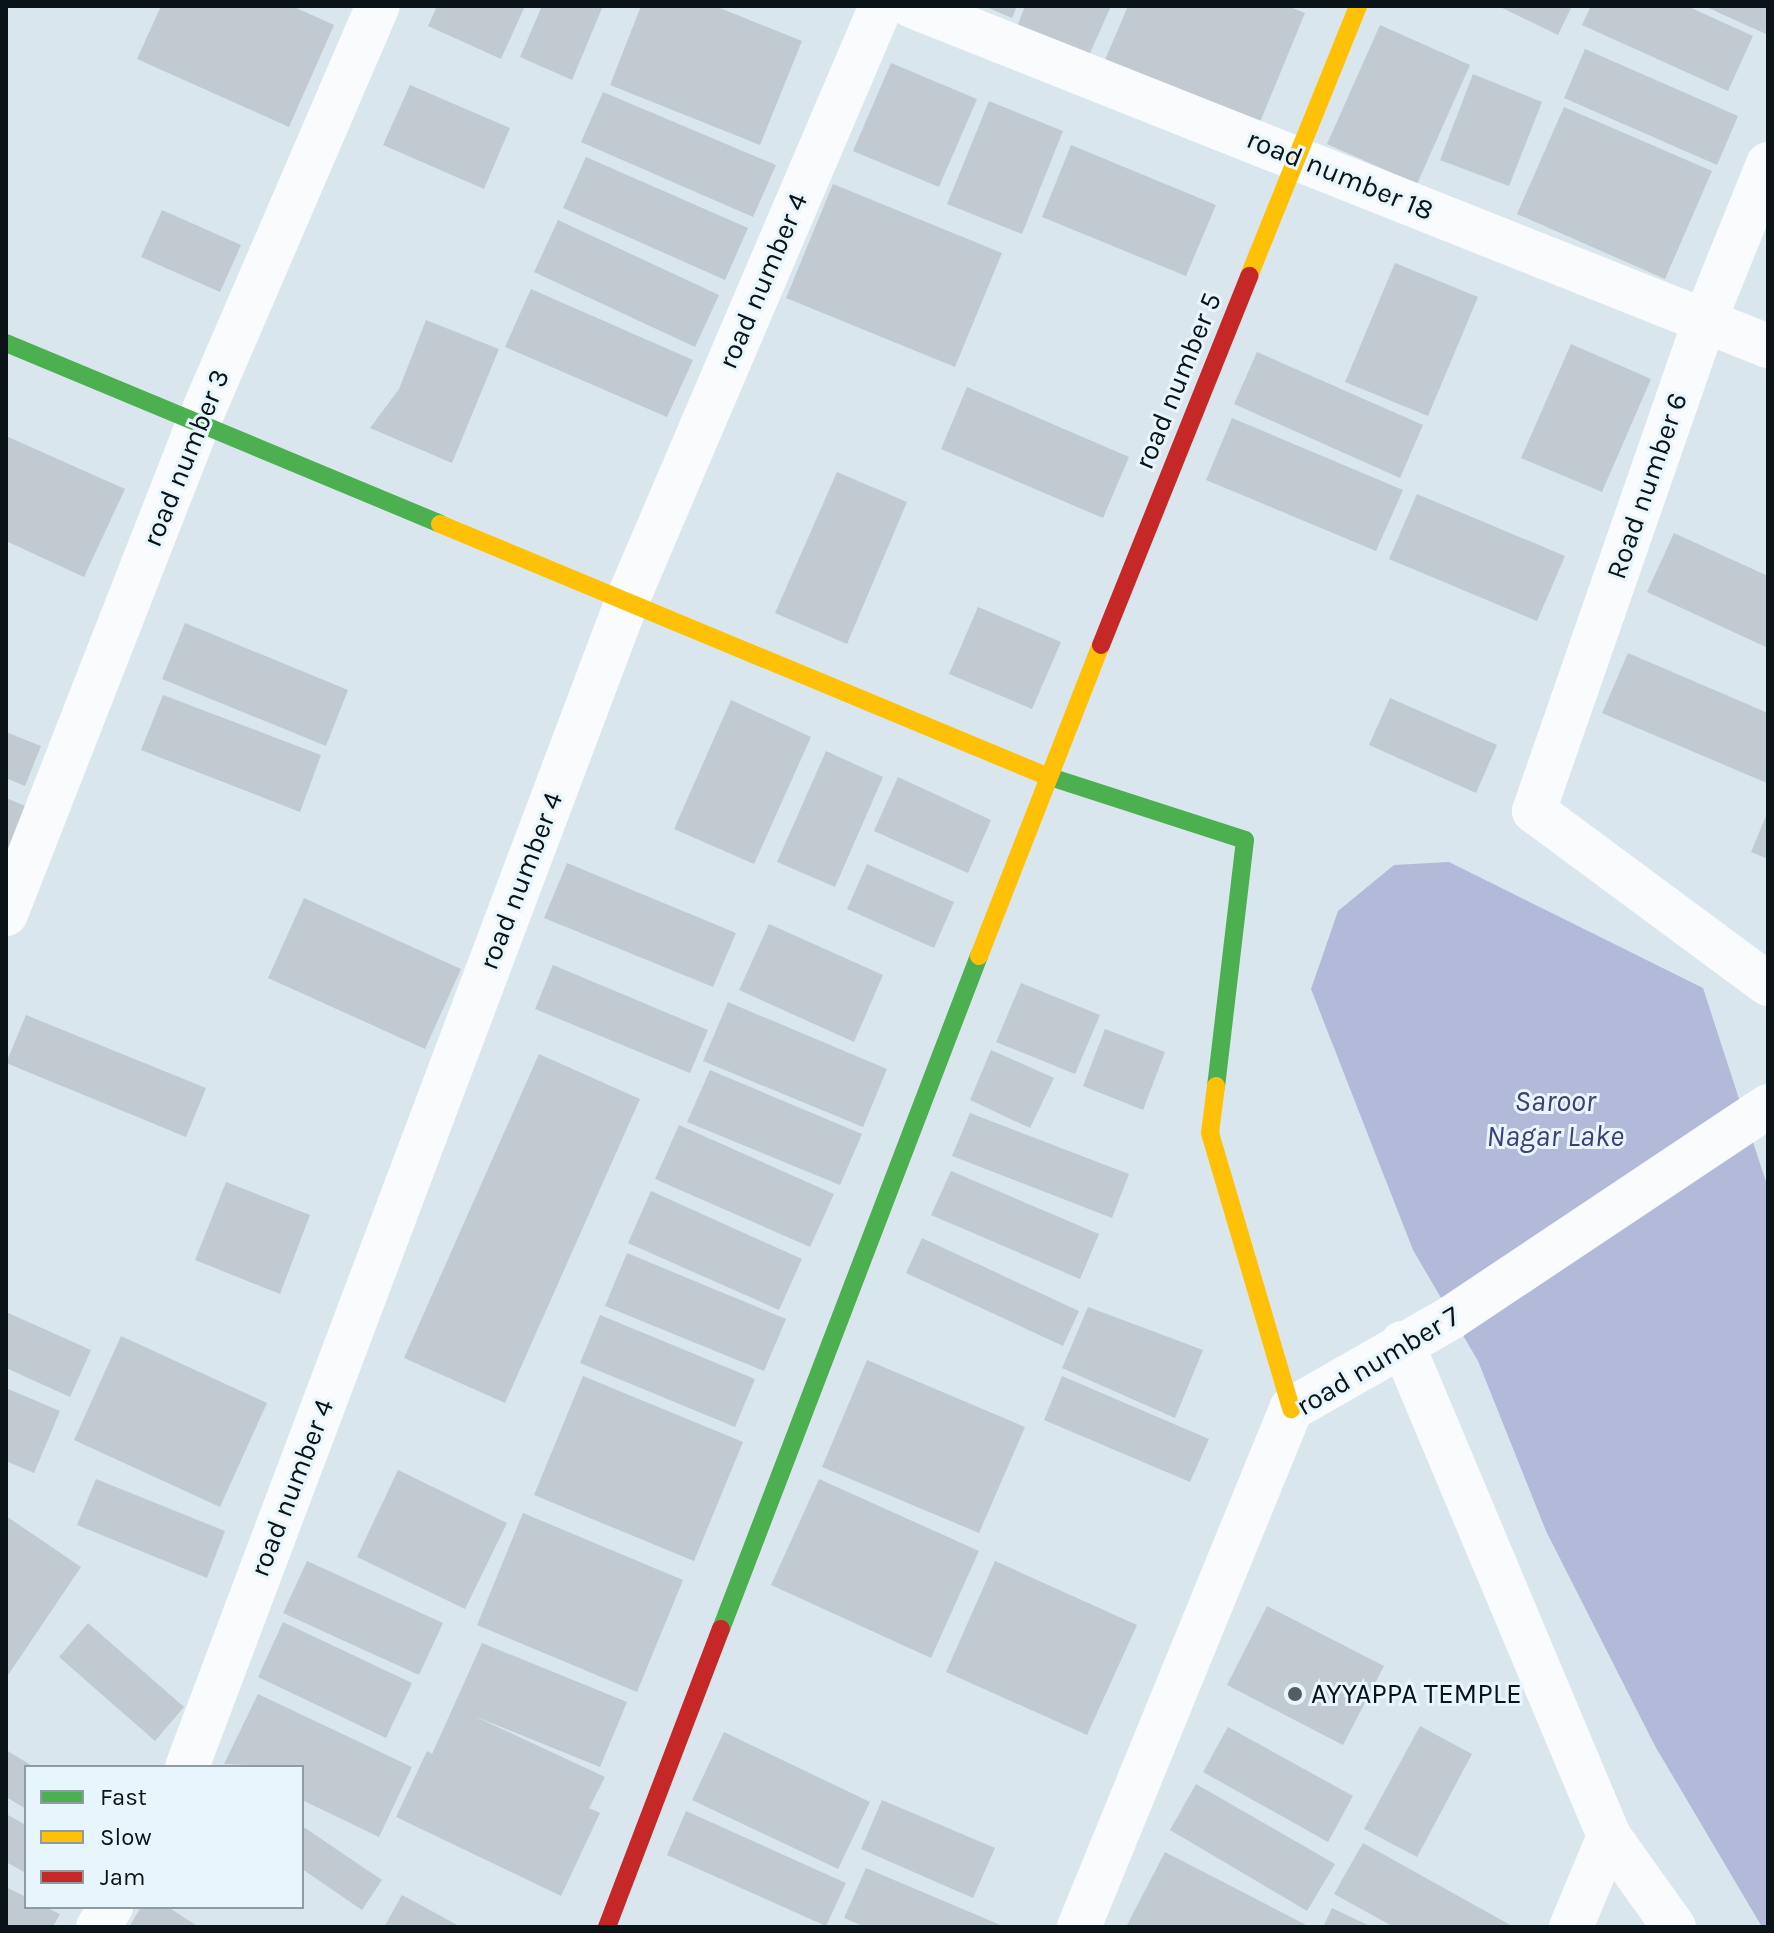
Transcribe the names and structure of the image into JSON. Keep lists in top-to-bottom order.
{
  "streets": {
    "street": [
      "road number 18",
      "road number 4",
      "road number 5",
      "road number 3",
      "Road number 6",
      "road number 7"
    ]
  },
  "crossings": [
    ["road number 18", "road number 5"],
    ["road number 18", "Road number 6"]
  ],
  "water": ["Saroor Nagar Lake"],
  "places": ["AYYAPPA TEMPLE"],
  "legend": ["Fast", "Slow", "Jam"]
}
